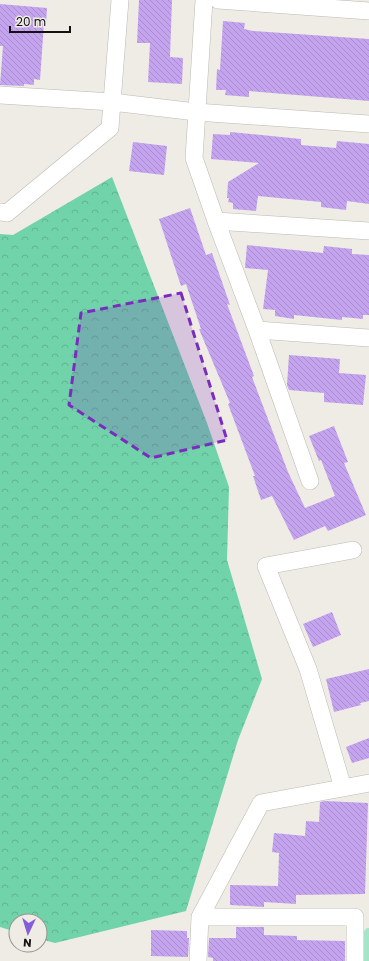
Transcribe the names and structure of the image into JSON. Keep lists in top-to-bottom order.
{
  "scale_bar": "20 m",
  "north": "bottom"
}
